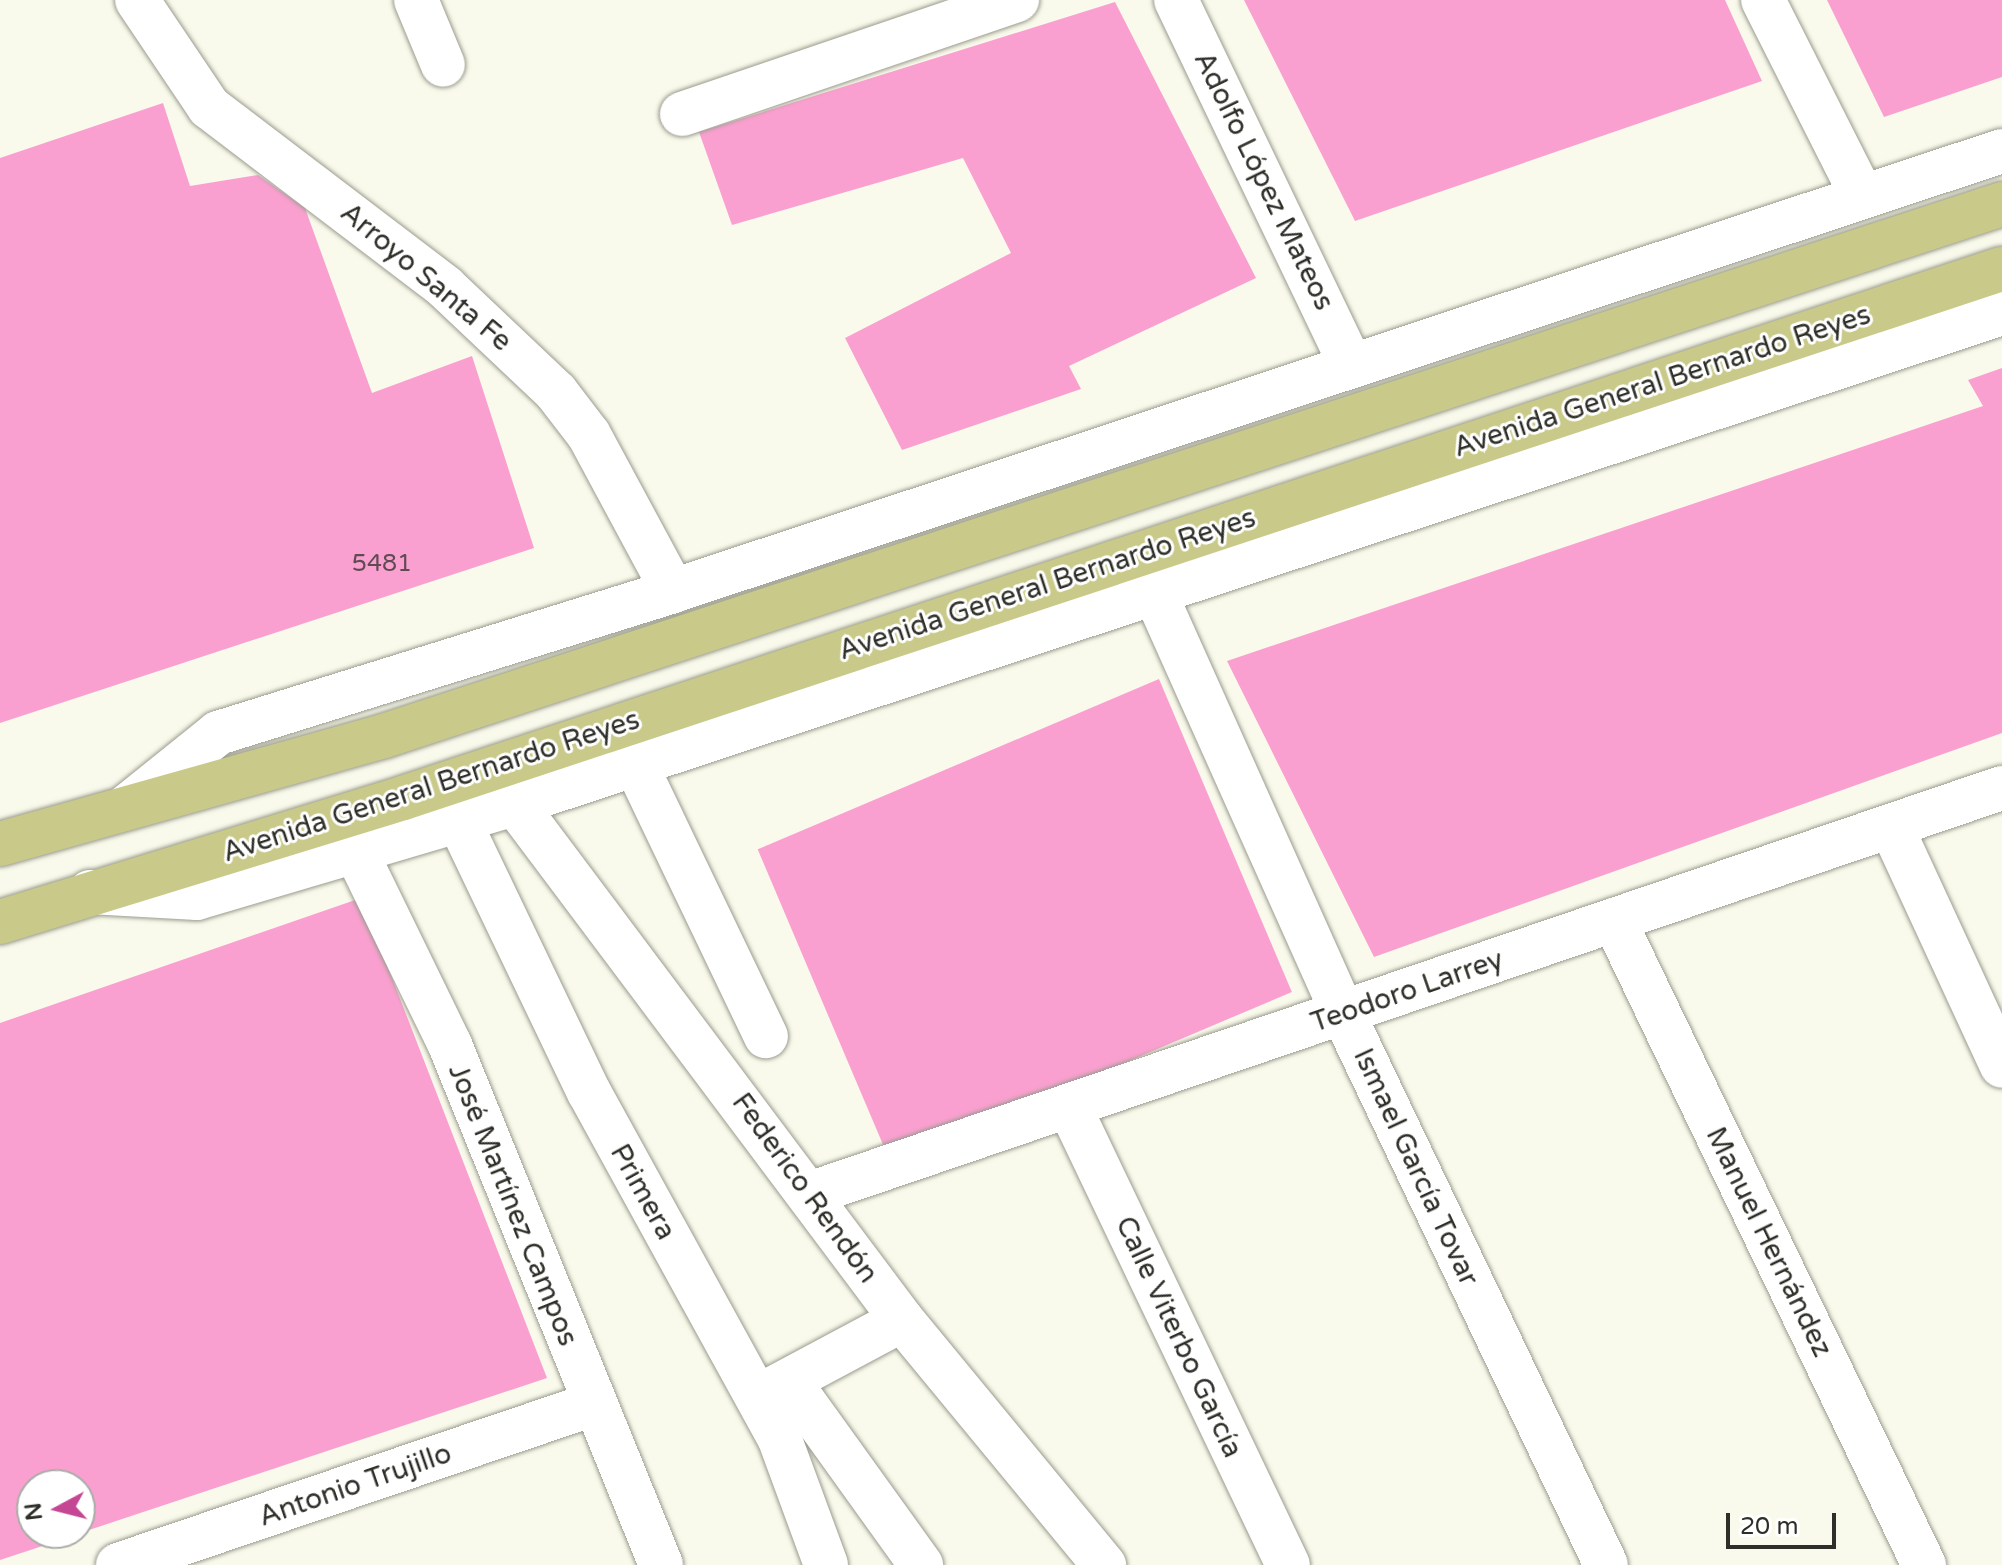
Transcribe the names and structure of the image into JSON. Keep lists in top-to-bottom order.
{
  "streets": {
    "main road": ["Avenida General Bernardo Reyes"],
    "street": [
      "Adolfo López Mateos",
      "Arroyo Santa Fe",
      "Teodoro Larrey",
      "Ismael García Tovar",
      "Federico Rendón",
      "Primera",
      "José Martínez Campos",
      "Manuel Hernández",
      "Calle Viterbo García",
      "Antonio Trujillo"
    ]
  },
  "crossings": [
    ["Avenida General Bernardo Reyes", "Ismael García Tovar"],
    ["Avenida General Bernardo Reyes", "Federico Rendón"],
    ["Avenida General Bernardo Reyes", "Primera"],
    ["Avenida General Bernardo Reyes", "José Martínez Campos"],
    ["Teodoro Larrey", "Ismael García Tovar"],
    ["Teodoro Larrey", "Federico Rendón"],
    ["Teodoro Larrey", "Manuel Hernández"],
    ["Teodoro Larrey", "Calle Viterbo García"],
    ["José Martínez Campos", "Antonio Trujillo"]
  ],
  "house_numbers": ["5481"],
  "scale_bar": "20 m",
  "north": "left"
}
